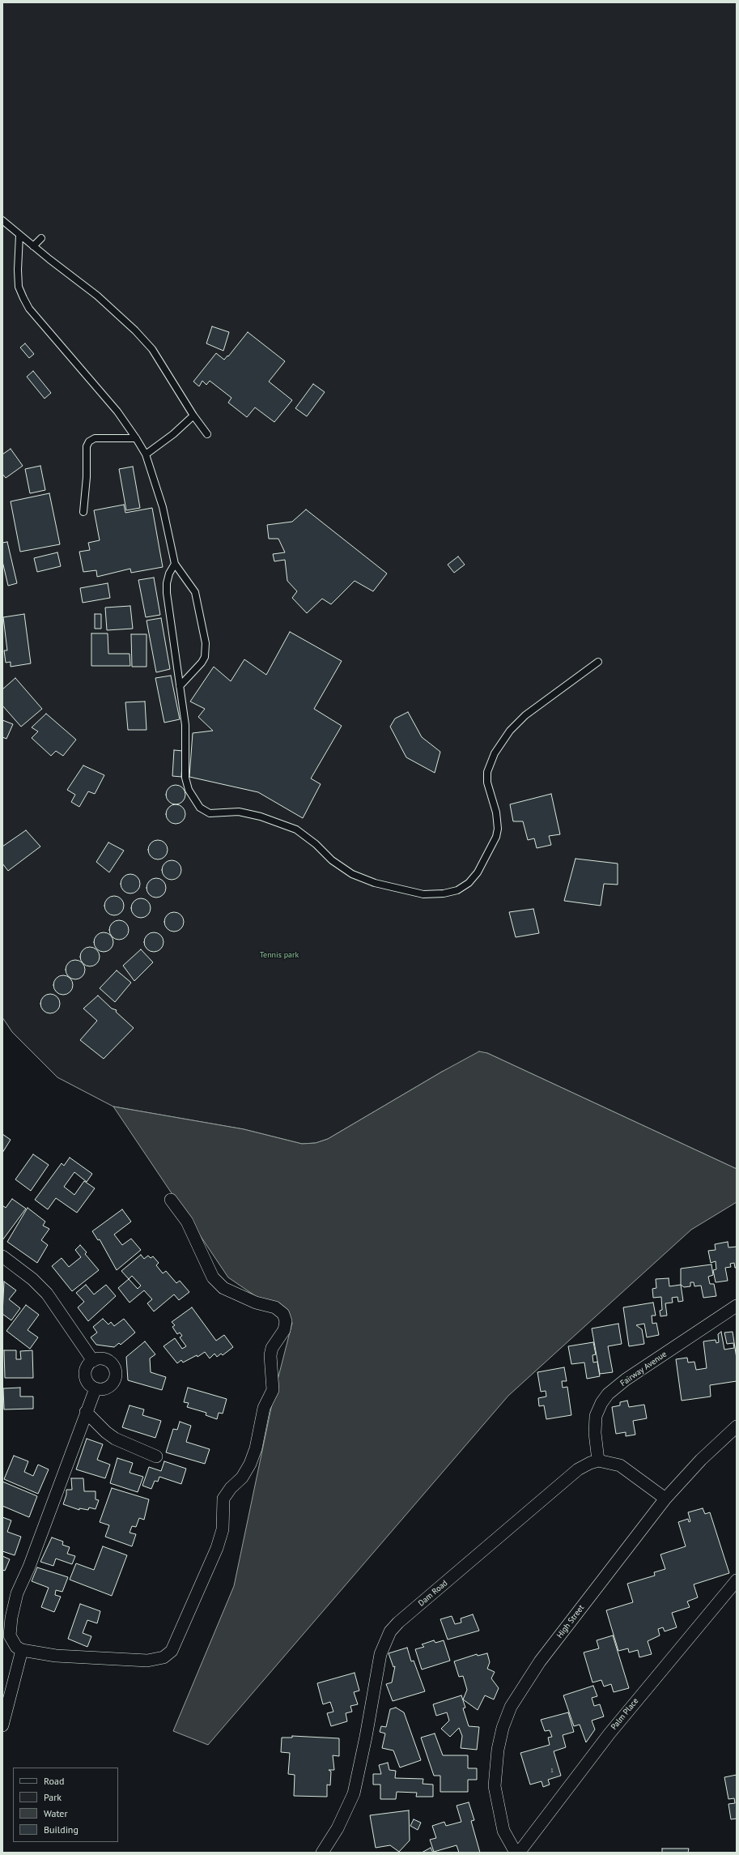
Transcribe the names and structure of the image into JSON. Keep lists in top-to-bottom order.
{
  "streets": {
    "street": [
      "Fairway Avenue",
      "Dam Road",
      "High Street",
      "Palm Place"
    ]
  },
  "crossings": [
    ["Fairway Avenue", "Dam Road"]
  ],
  "parks": ["Tennis park"],
  "house_numbers": ["1"],
  "legend": [
    "Road",
    "Park",
    "Water",
    "Building"
  ]
}
